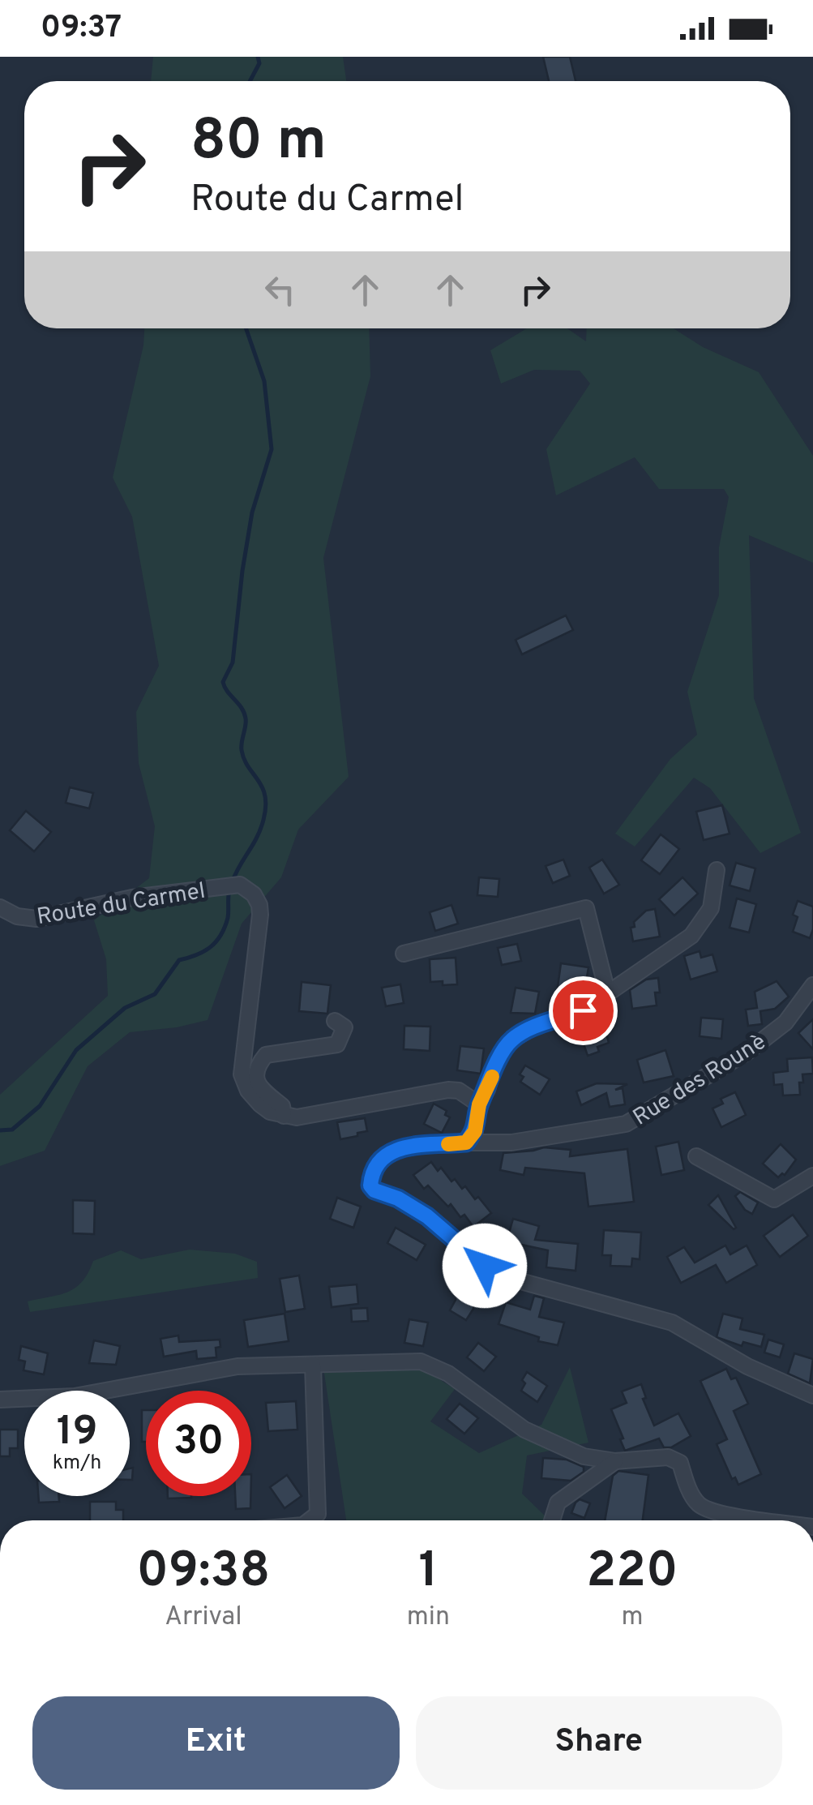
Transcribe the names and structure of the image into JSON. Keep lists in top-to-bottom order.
{
  "streets": {
    "street": ["Route du Carmel", "Rue des Rounè"]
  },
  "page": {
    "status": "09:37",
    "turn": ["80 m", "Route du Carmel"],
    "speed": "19 km/h",
    "limit": "30",
    "eta": [
      "09:38",
      "Arrival",
      "1",
      "min",
      "220",
      "m"
    ],
    "buttons": ["Exit", "Share"]
  }
}
